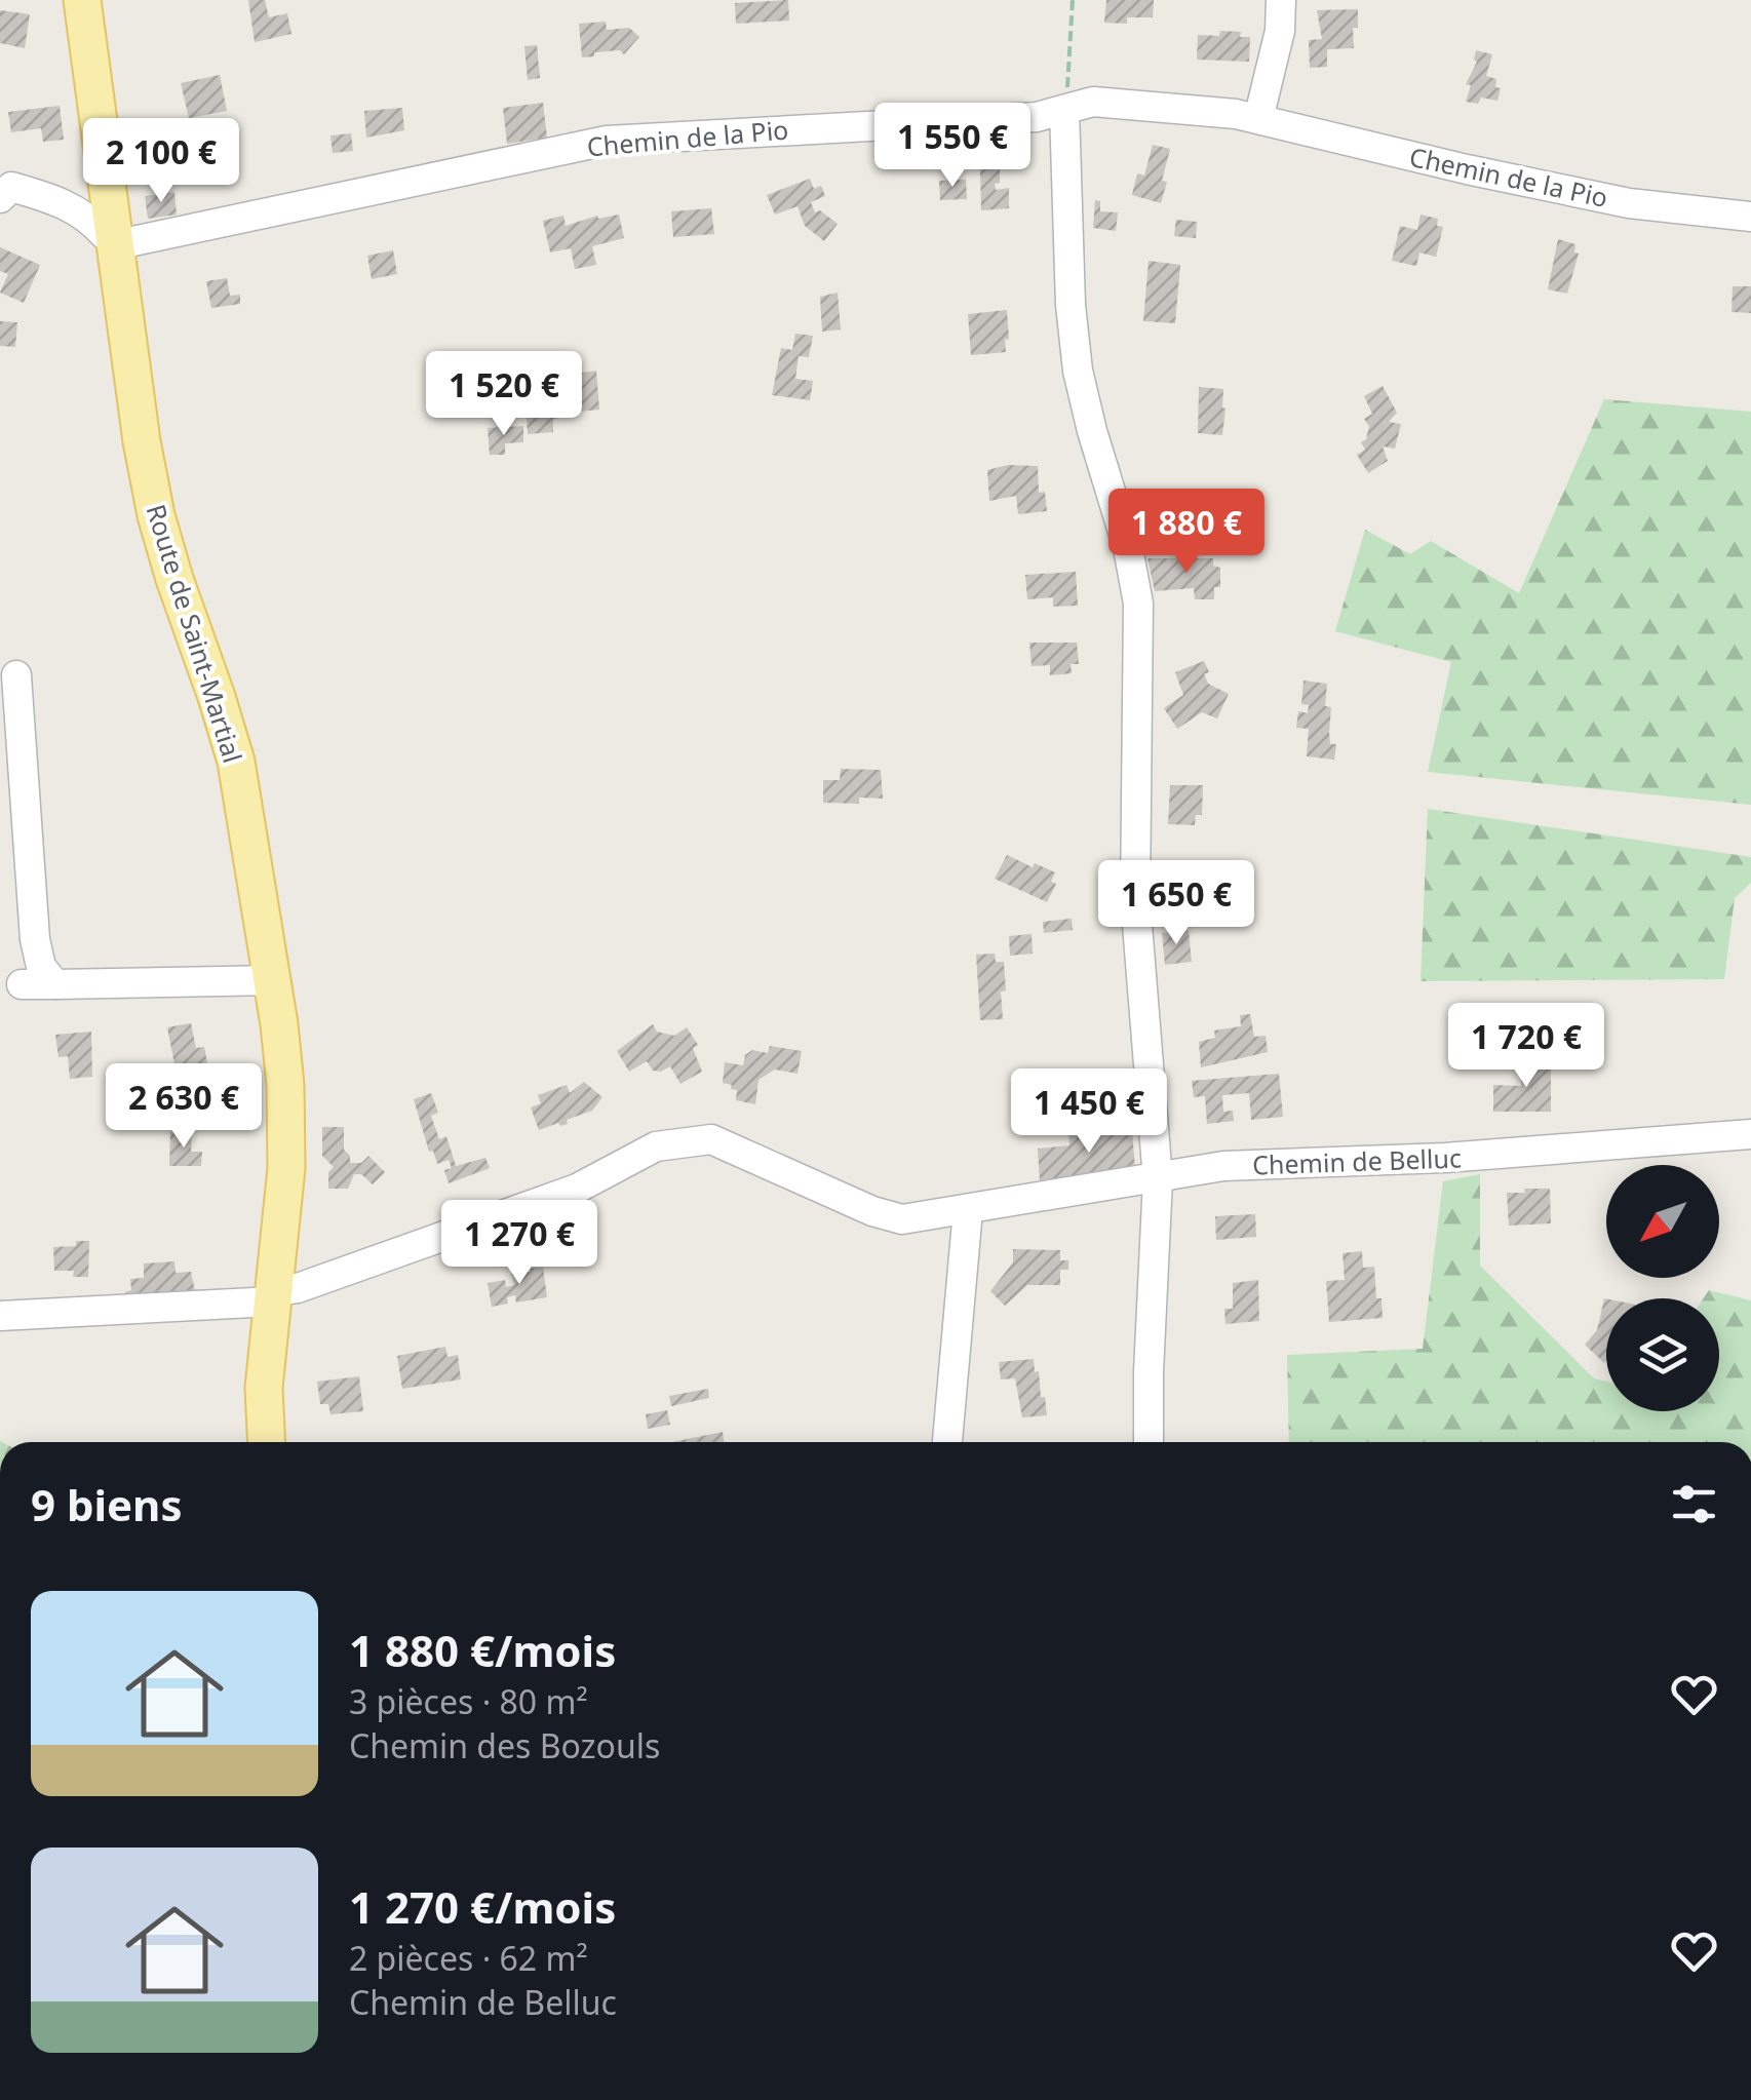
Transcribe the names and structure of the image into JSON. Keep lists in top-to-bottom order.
{
  "streets": {
    "main road": ["Route de Saint-Martial"],
    "street": ["Chemin de la Pio", "Chemin de Belluc"]
  },
  "crossings": [
    ["Chemin de la Pio", "Route de Saint-Martial"],
    ["Route de Saint-Martial", "Chemin de Belluc"]
  ],
  "north": "bottom left",
  "page": {
    "price": [
      "1 550 €",
      "2 100 €",
      "1 520 €",
      "1 880 €",
      "1 650 €",
      "1 720 €",
      "2 630 €",
      "1 450 €",
      "1 270 €"
    ],
    "heading": "9 biens",
    "list": [
      {
        "name": "1 880 €/mois",
        "note": "3 pièces · 80 m² · Chemin des Bozouls"
      },
      {
        "name": "1 270 €/mois",
        "note": "2 pièces · 62 m² · Chemin de Belluc"
      }
    ]
  }
}
